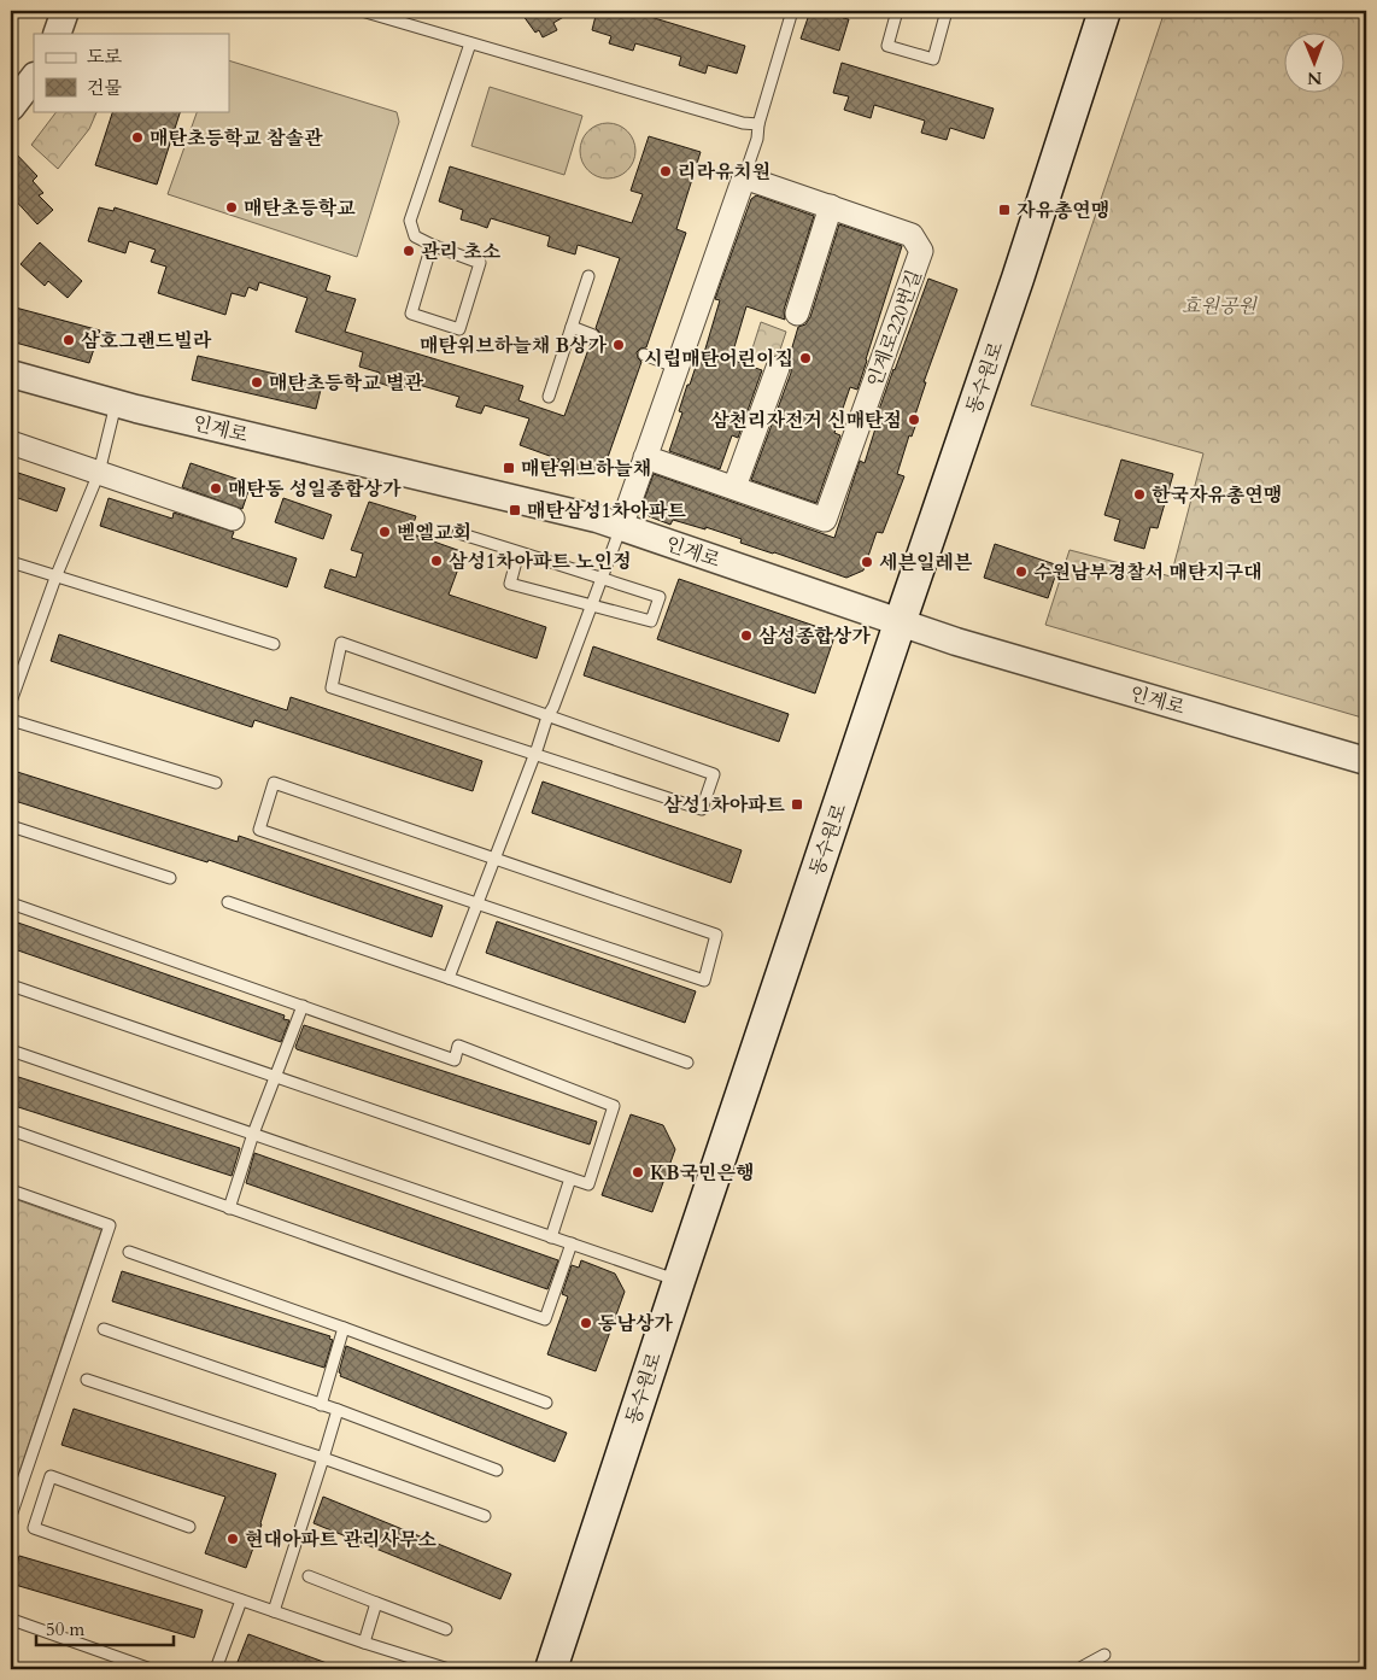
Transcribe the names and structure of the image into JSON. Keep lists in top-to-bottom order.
{
  "streets": {
    "main road": ["동수원로"],
    "street": ["인계로220번길", "인계로"]
  },
  "crossings": [
    ["동수원로", "인계로"]
  ],
  "parks": ["효원공원"],
  "places": {
    "other": [
      "매탄초등학교 참솔관",
      "리라유치원",
      "매탄초등학교",
      "관리 초소",
      "삼호그랜드빌라",
      "매탄위브하늘채 B상가",
      "시립매탄어린이집",
      "매탄초등학교 별관",
      "삼천리자전거 신매탄점",
      "매탄동 성일종합상가",
      "한국자유총연맹",
      "벧엘교회",
      "삼성1차아파트 노인정",
      "세븐일레븐",
      "수원남부경찰서 매탄지구대",
      "삼성종합상가",
      "KB국민은행",
      "동남상가",
      "현대아파트 관리사무소"
    ],
    "transit": [
      "자유총연맹",
      "매탄위브하늘채",
      "매탄삼성1차아파트",
      "삼성1차아파트"
    ]
  },
  "legend": ["도로", "건물"],
  "scale_bar": "50 m",
  "north": "bottom"
}
